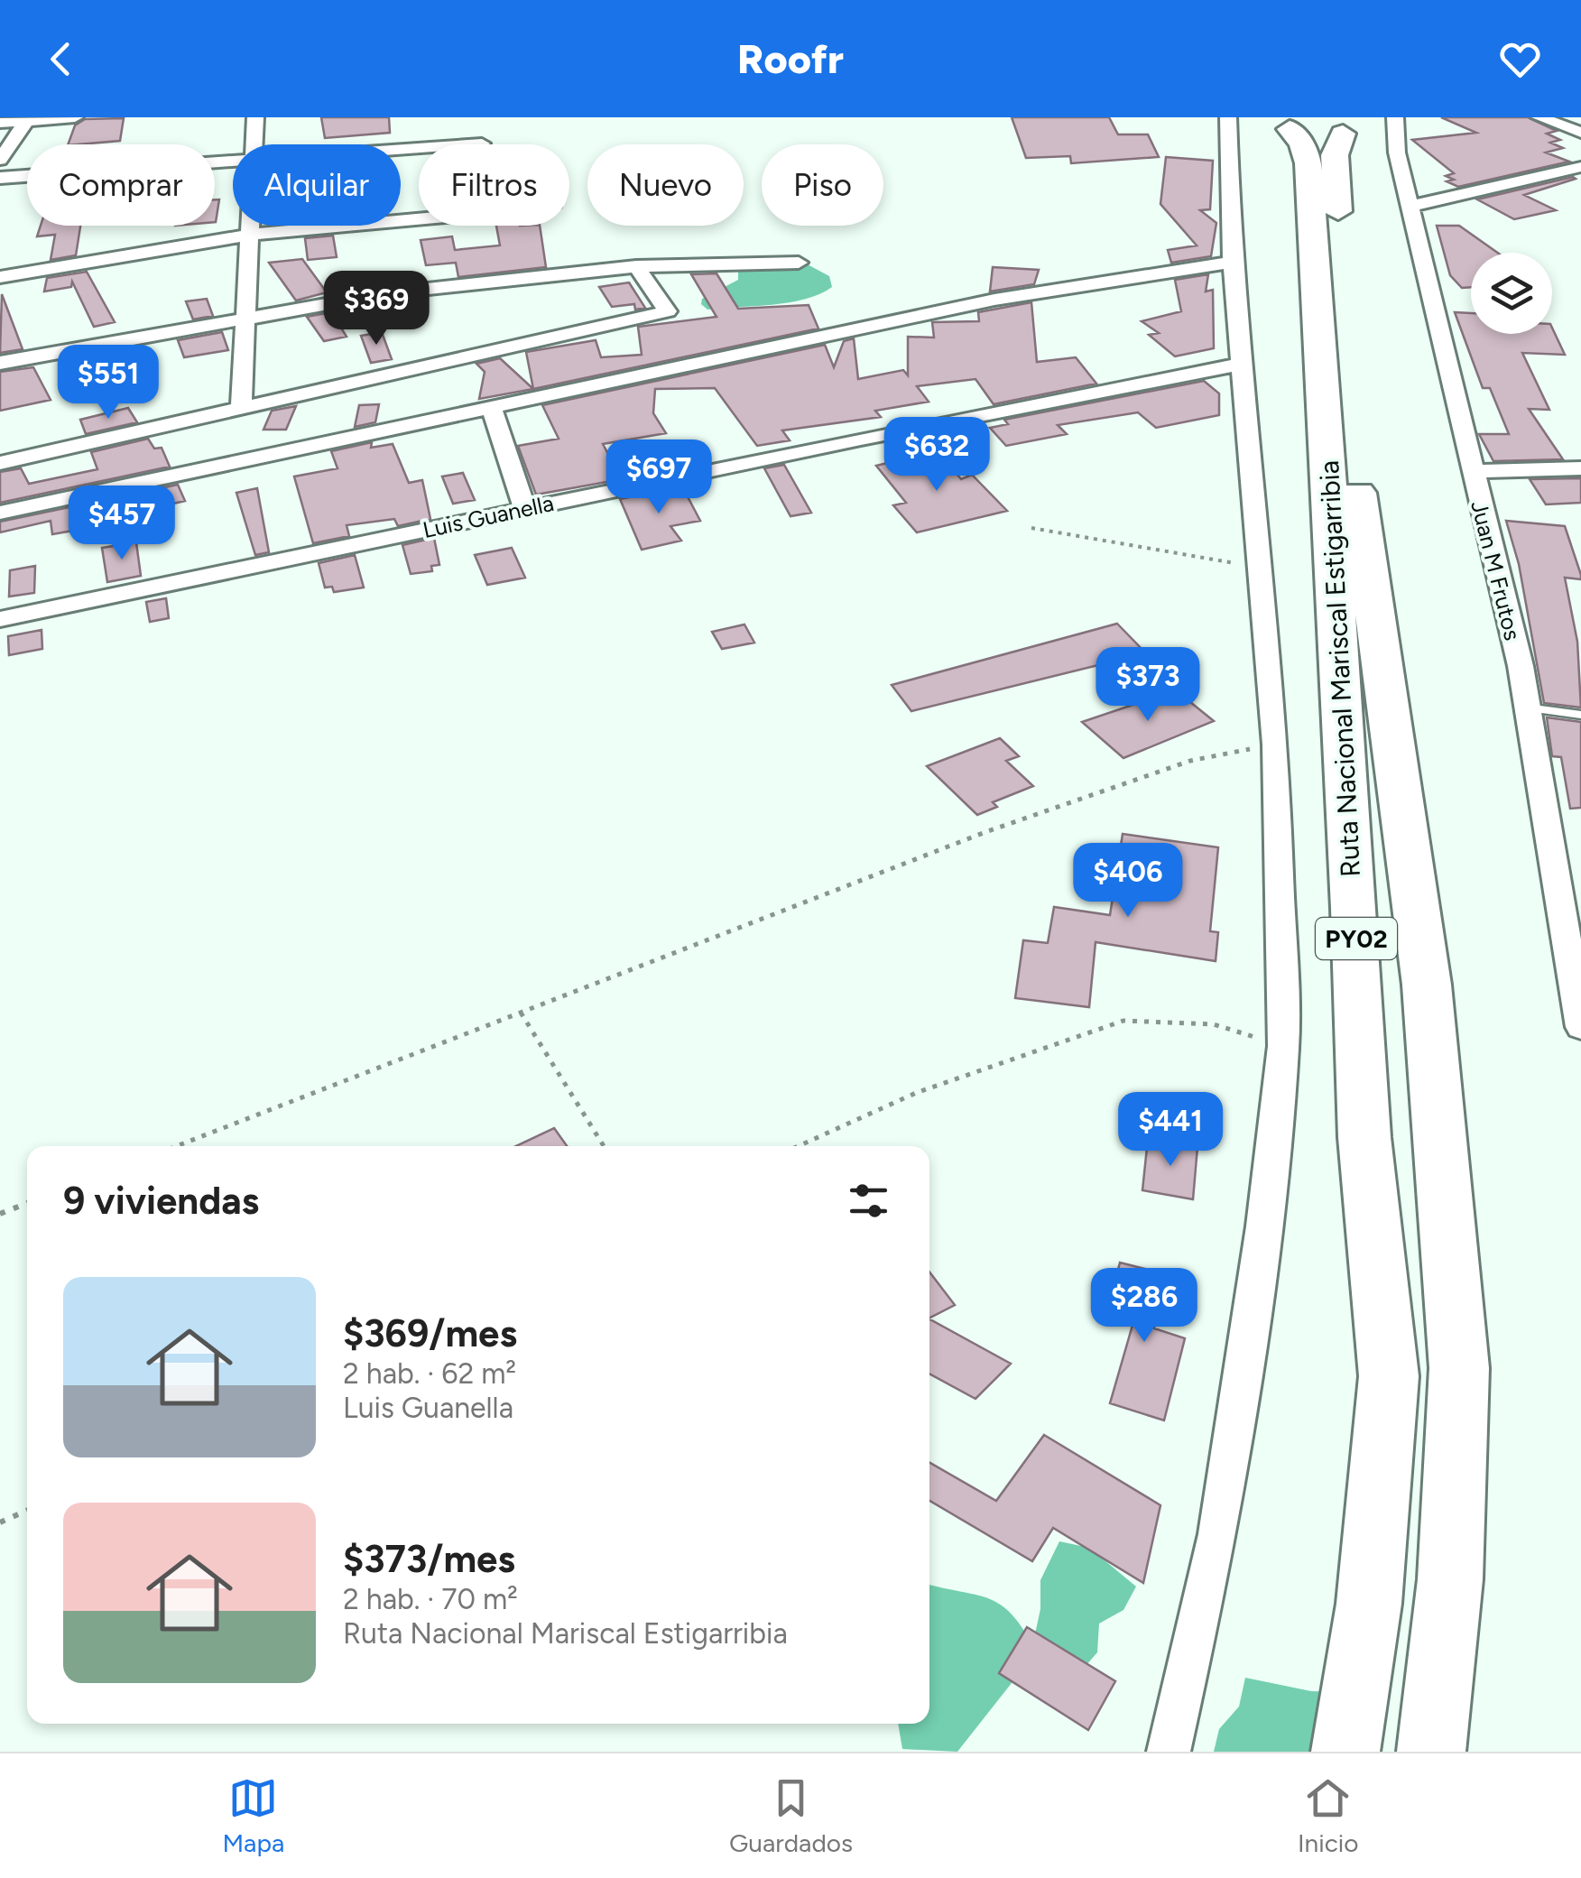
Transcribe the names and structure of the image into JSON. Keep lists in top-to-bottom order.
{
  "streets": {
    "highway": ["Ruta Nacional Mariscal Estigarribia", "PY02"],
    "street": ["Luis Guanella", "Juan M Frutos"]
  },
  "crossings": [
    ["Ruta Nacional Mariscal Estigarribia", "PY02"]
  ],
  "page": {
    "header": "Roofr",
    "chip": [
      "Comprar",
      "Alquilar",
      "Filtros",
      "Nuevo",
      "Piso"
    ],
    "price": [
      "$369",
      "$551",
      "$632",
      "$697",
      "$457",
      "$373",
      "$406",
      "$441",
      "$286"
    ],
    "heading": "9 viviendas",
    "list": [
      {
        "name": "$369/mes",
        "note": "2 hab. · 62 m² · Luis Guanella"
      },
      {
        "name": "$373/mes",
        "note": "2 hab. · 70 m² · Ruta Nacional Mariscal Estigarribia"
      }
    ],
    "tabs": ["Mapa", "Guardados", "Inicio"]
  }
}
